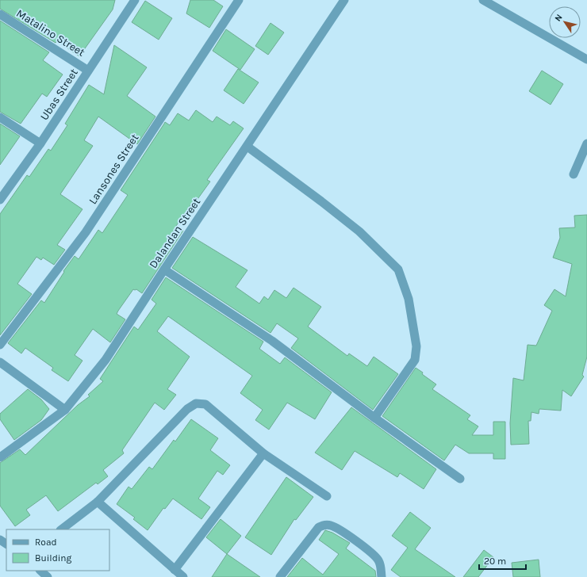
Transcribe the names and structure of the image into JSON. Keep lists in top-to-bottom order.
{
  "streets": {
    "street": [
      "Matalino Street",
      "Ubas Street",
      "Lansones Street",
      "Dalandan Street"
    ]
  },
  "crossings": [
    ["Matalino Street", "Ubas Street"]
  ],
  "legend": ["Road", "Building"],
  "scale_bar": "20 m",
  "north": "top left"
}
